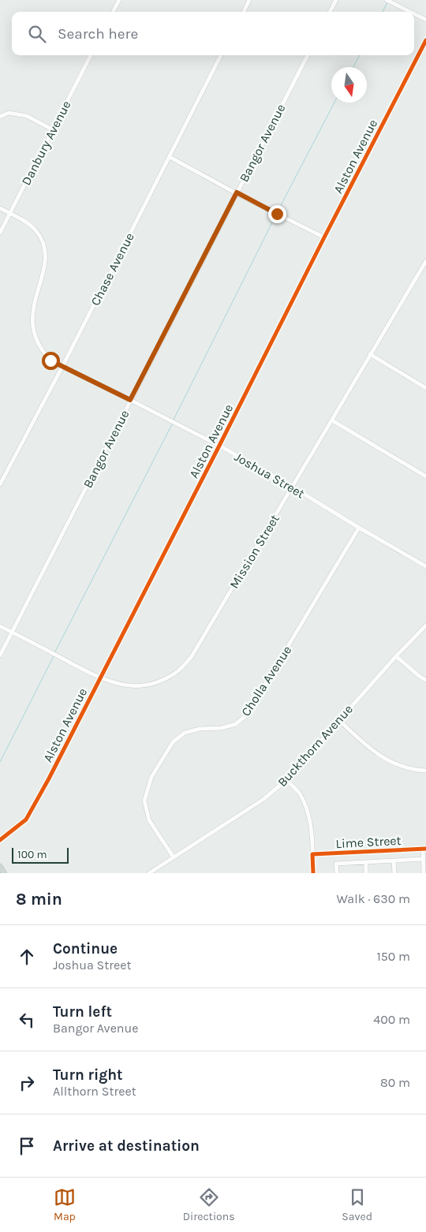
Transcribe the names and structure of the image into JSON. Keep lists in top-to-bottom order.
{
  "streets": {
    "street": [
      "Danbury Avenue",
      "Bangor Avenue",
      "Alston Avenue",
      "Chase Avenue",
      "Joshua Street",
      "Mission Street",
      "Cholla Avenue",
      "Buckthorn Avenue",
      "Lime Street"
    ]
  },
  "crossings": [
    ["Danbury Avenue", "Joshua Street"],
    ["Bangor Avenue", "Joshua Street"],
    ["Bangor Avenue", "Mission Street"],
    ["Alston Avenue", "Joshua Street"],
    ["Alston Avenue", "Mission Street"],
    ["Chase Avenue", "Joshua Street"],
    ["Joshua Street", "Mission Street"],
    ["Joshua Street", "Cholla Avenue"],
    ["Cholla Avenue", "Buckthorn Avenue"]
  ],
  "scale_bar": "100 m",
  "north": "bottom",
  "page": {
    "search": "Search here",
    "scale": "100 m",
    "heading": ["8 min", "Walk · 630 m"],
    "list": [
      ["Continue", "Joshua Street", "150 m"],
      ["Turn left", "Bangor Avenue", "400 m"],
      ["Turn right", "Allthorn Street", "80 m"],
      "Arrive at destination"
    ],
    "nav": ["Map", "Directions", "Saved"]
  }
}
